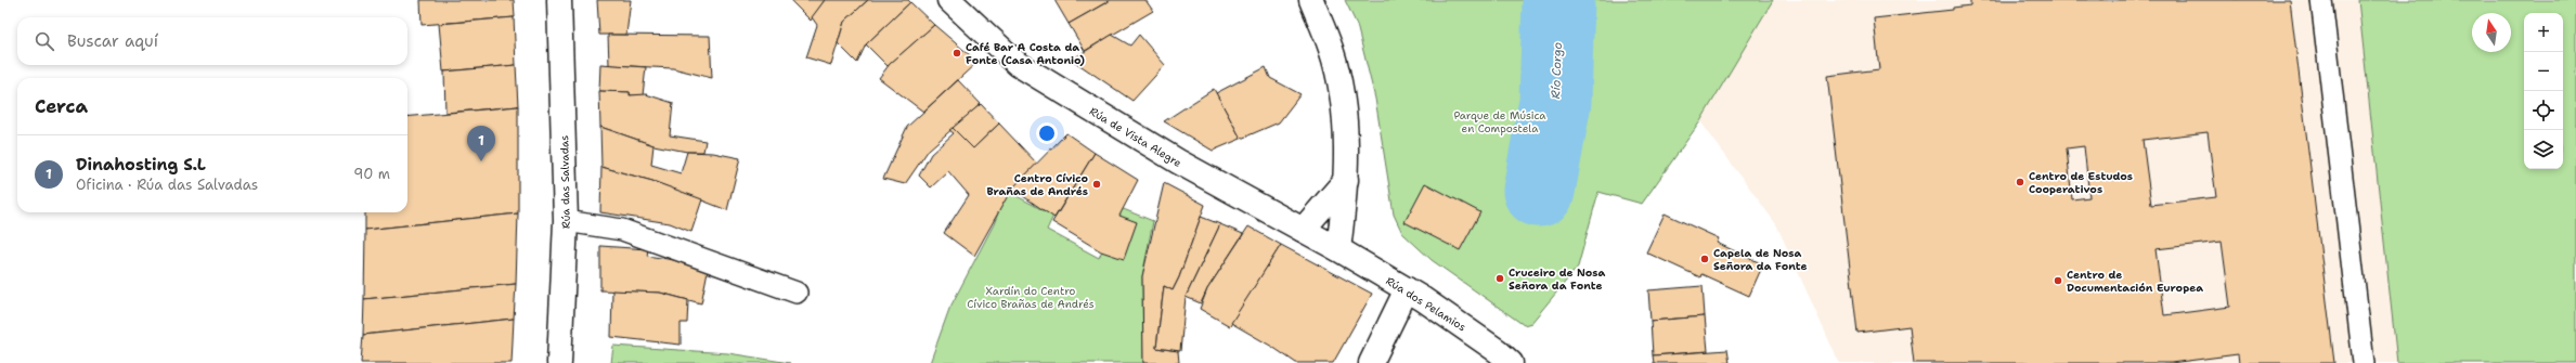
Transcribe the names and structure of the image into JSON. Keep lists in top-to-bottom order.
{
  "streets": {
    "street": ["Rúa de Vista Alegre", "Rúa das Salvadas", "Rúa dos Pelamios"]
  },
  "crossings": [
    ["Rúa de Vista Alegre", "Rúa dos Pelamios"]
  ],
  "water": ["Río Corgo"],
  "parks": ["Parque de Música en Compostela", "Xardín do Centro Cívico Brañas de Andrés"],
  "places": [
    "Café Bar A Costa da Fonte (Casa Antonio)",
    "Centro de Estudos Cooperativos",
    "Centro Cívico Brañas de Andrés",
    "Capela de Nosa Señora da Fonte",
    "Cruceiro de Nosa Señora da Fonte",
    "Centro de Documentación Europea"
  ],
  "north": "top",
  "page": {
    "map_buttons": ["+", "−"],
    "search": "Buscar aquí",
    "heading": "Cerca",
    "pins": "1",
    "list": [
      {
        "mark": "1",
        "name": "Dinahosting S.L",
        "note": "Oficina · Rúa das Salvadas",
        "value": "90 m"
      }
    ]
  }
}
